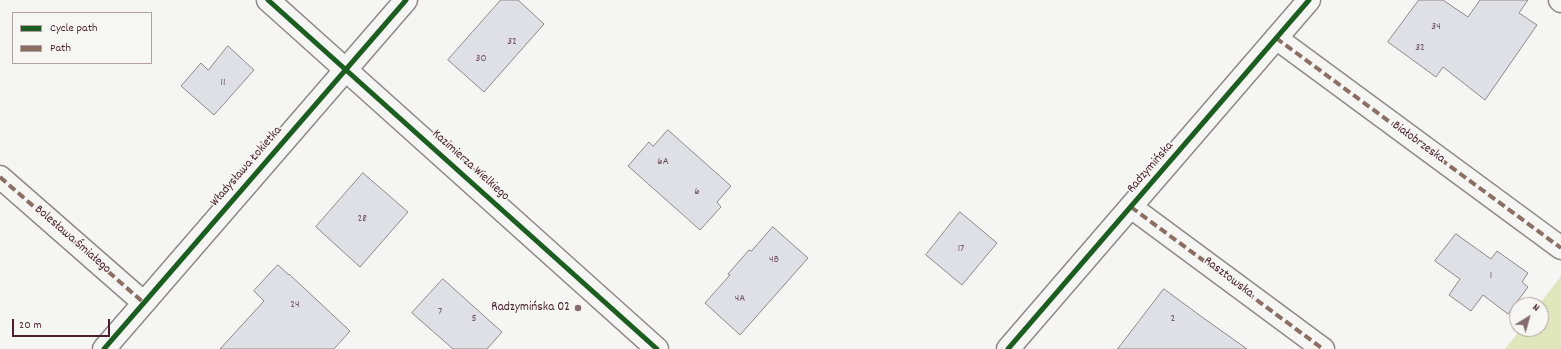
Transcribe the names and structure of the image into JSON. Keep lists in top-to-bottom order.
{
  "streets": {
    "street": [
      "Białobrzeska",
      "Kazimierza Wielkiego",
      "Władysława Łokietka",
      "Radzymińska",
      "Bolesława Śmiałego",
      "Rasztowska"
    ]
  },
  "crossings": [
    ["Białobrzeska", "Radzymińska"],
    ["Kazimierza Wielkiego", "Władysława Łokietka"],
    ["Władysława Łokietka", "Bolesława Śmiałego"],
    ["Radzymińska", "Rasztowska"]
  ],
  "places": ["Radzymińska 02"],
  "house_numbers": [
    "34",
    "32",
    "32",
    "30",
    "11",
    "6A",
    "6",
    "28",
    "17",
    "4B",
    "1",
    "4A",
    "24",
    "7",
    "5",
    "2"
  ],
  "legend": ["Cycle path", "Path"],
  "scale_bar": "20 m",
  "north": "top right"
}
